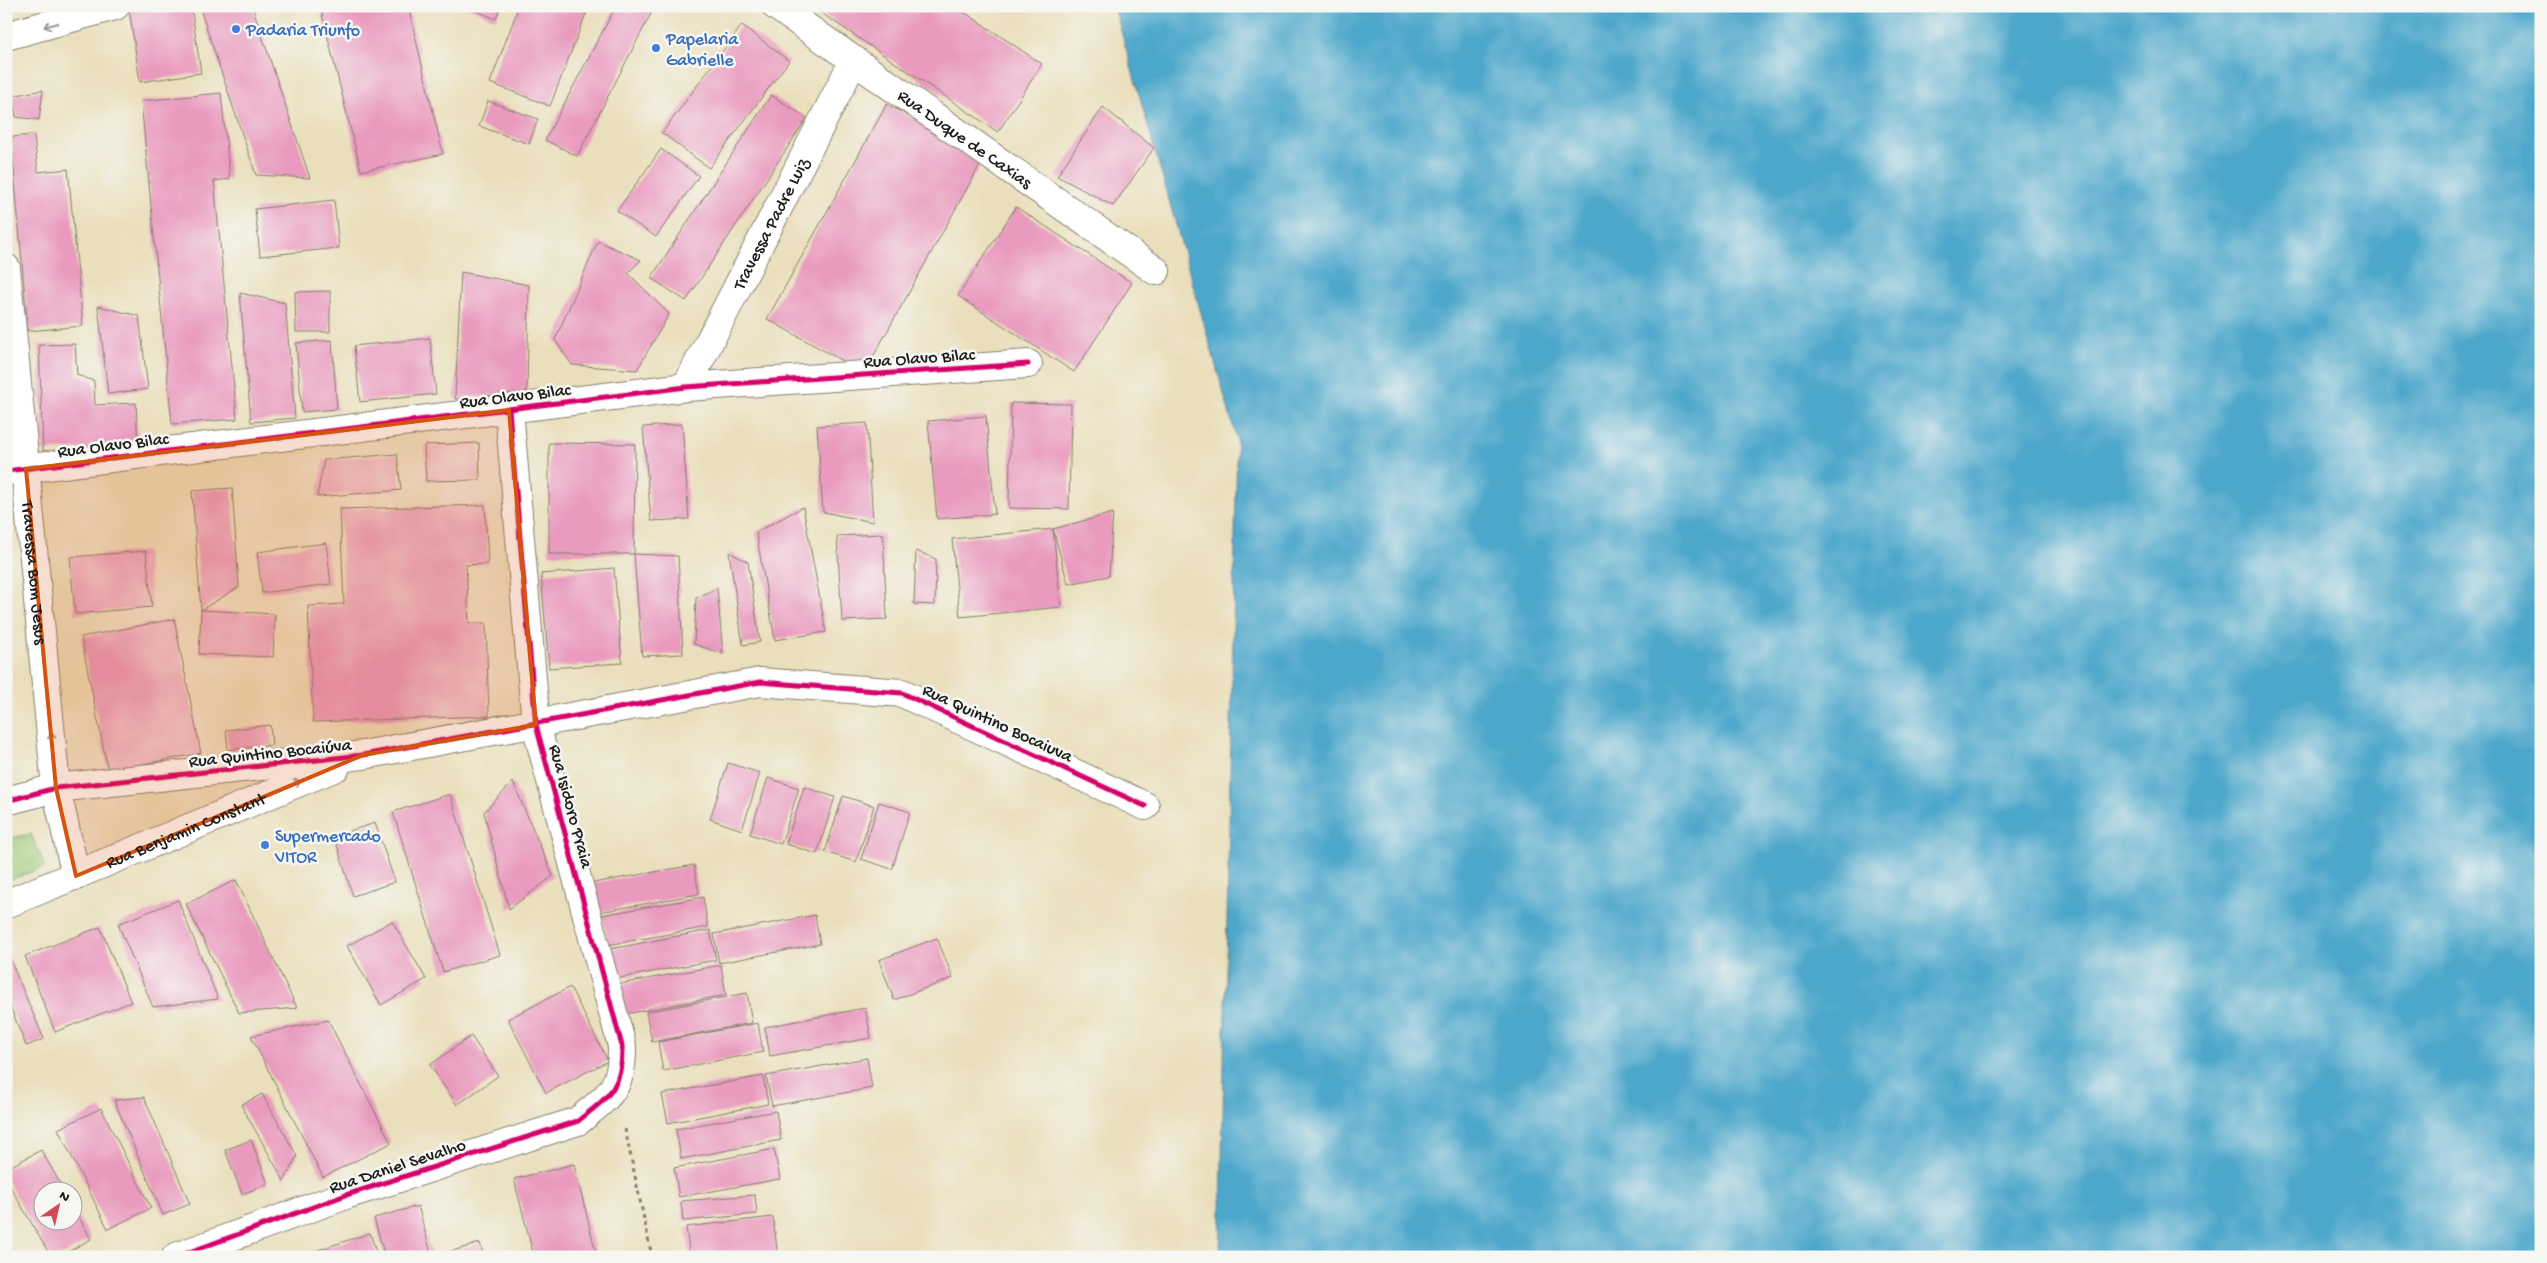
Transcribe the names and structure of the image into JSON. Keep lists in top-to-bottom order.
{
  "streets": {
    "street": [
      "Rua Duque de Caxias",
      "Travessa Padre Luiz",
      "Rua Olavo Bilac",
      "Travessa Bom Jesus",
      "Rua Quintino Bocaiuva",
      "Rua Quintino Bocaiúva",
      "Rua Isidoro Praia",
      "Rua Benjamin Constant",
      "Rua Daniel Sevalho"
    ]
  },
  "crossings": [
    ["Rua Duque de Caxias", "Travessa Padre Luiz"],
    ["Travessa Padre Luiz", "Rua Olavo Bilac"],
    ["Rua Olavo Bilac", "Travessa Bom Jesus"],
    ["Rua Olavo Bilac", "Rua Isidoro Praia"],
    ["Travessa Bom Jesus", "Rua Quintino Bocaiúva"],
    ["Travessa Bom Jesus", "Rua Benjamin Constant"],
    ["Rua Quintino Bocaiuva", "Rua Quintino Bocaiúva"],
    ["Rua Quintino Bocaiuva", "Rua Isidoro Praia"],
    ["Rua Quintino Bocaiúva", "Rua Isidoro Praia"],
    ["Rua Quintino Bocaiúva", "Rua Benjamin Constant"],
    ["Rua Isidoro Praia", "Rua Daniel Sevalho"]
  ],
  "one_way": ["Travessa Bom Jesus", "Rua Benjamin Constant"],
  "places": ["Padaria Triunfo", "Papelaria Gabrielle", "Supermercado VITOR"],
  "north": "top right"
}
